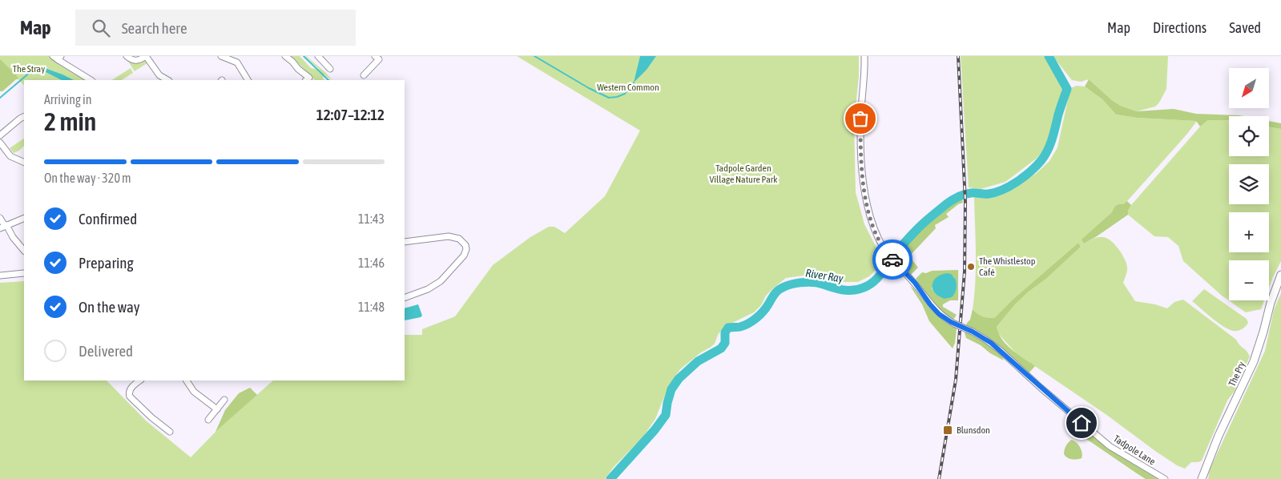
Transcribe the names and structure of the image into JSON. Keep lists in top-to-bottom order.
{
  "streets": {
    "main road": ["The Pry"],
    "street": ["Tadpole Lane"]
  },
  "water": ["River Ray"],
  "parks": ["The Stray", "Western Common", "Tadpole Garden Village Nature Park"],
  "places": {
    "other": ["The Whistlestop Café"],
    "transit": ["Blunsdon"]
  },
  "north": "bottom left",
  "page": {
    "header": "Map",
    "search": "Search here",
    "nav": ["Map", "Directions", "Saved"],
    "map_buttons": ["+", "−"],
    "heading": ["2 min", "Arriving in", "12:07–12:12"],
    "bar": "On the way · 320 m",
    "list": [
      ["Confirmed", "11:43"],
      ["Preparing", "11:46"],
      ["On the way", "11:48"],
      "Delivered"
    ]
  }
}
